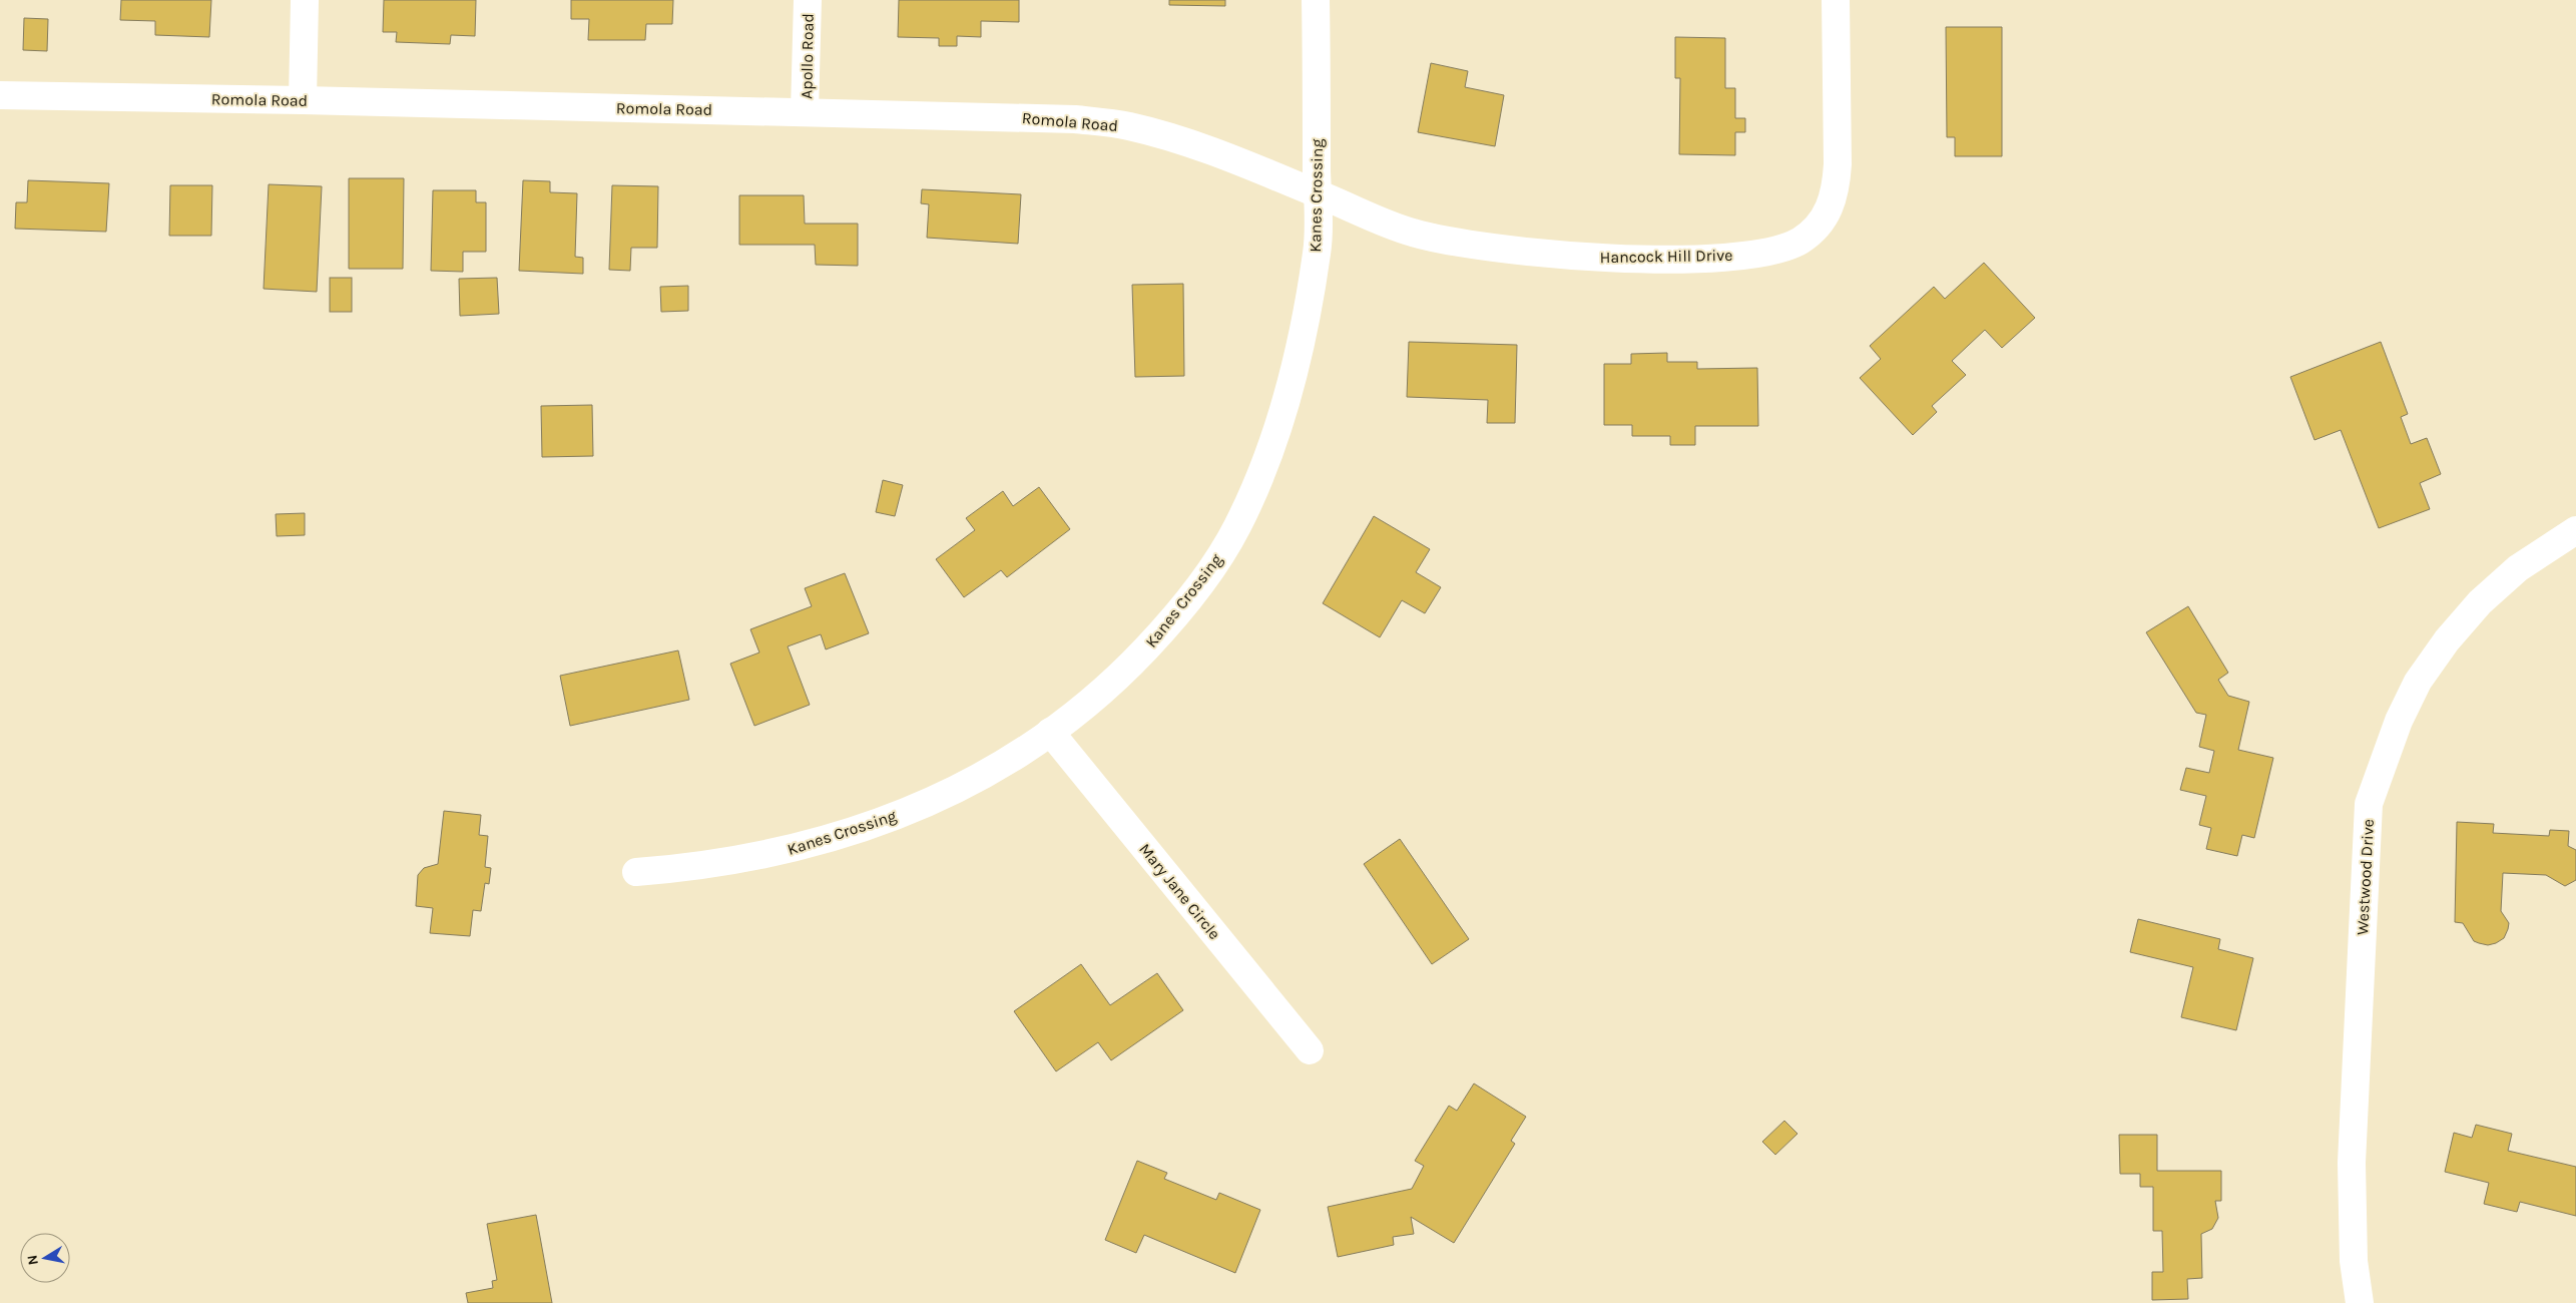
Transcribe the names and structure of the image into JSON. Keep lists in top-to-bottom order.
{
  "streets": {
    "street": [
      "Apollo Road",
      "Romola Road",
      "Kanes Crossing",
      "Hancock Hill Drive",
      "Westwood Drive",
      "Mary Jane Circle"
    ]
  },
  "crossings": [
    ["Apollo Road", "Romola Road"],
    ["Romola Road", "Kanes Crossing"],
    ["Romola Road", "Hancock Hill Drive"],
    ["Kanes Crossing", "Hancock Hill Drive"],
    ["Kanes Crossing", "Mary Jane Circle"]
  ],
  "north": "left"
}
